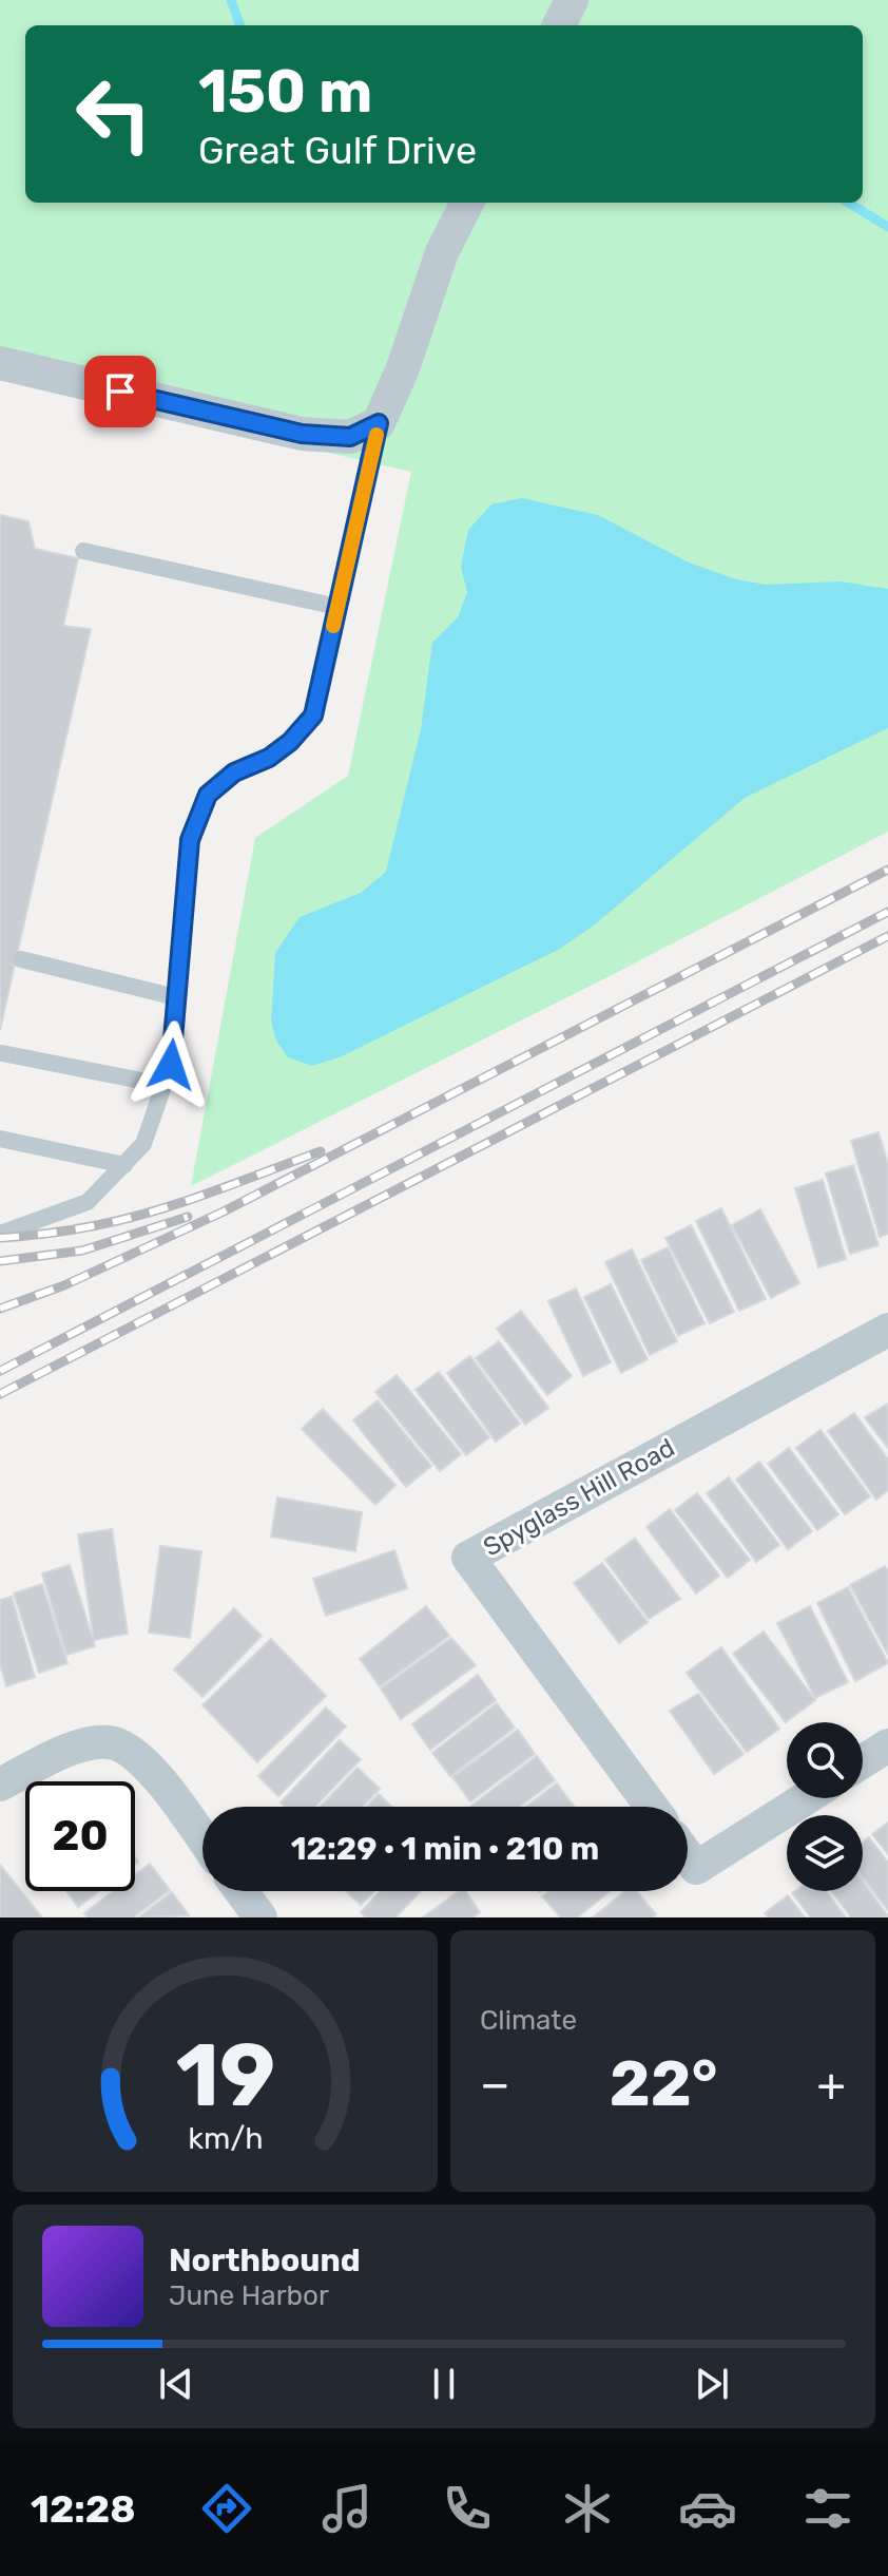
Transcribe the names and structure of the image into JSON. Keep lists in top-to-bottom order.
{
  "streets": {
    "street": ["Spyglass Hill Road"]
  },
  "page": {
    "turn": ["150 m", "Great Gulf Drive"],
    "limit": "20",
    "trip": "12:29 · 1 min · 210 m",
    "tile": "Climate",
    "heat": ["−", "22°", "+"],
    "song": ["Northbound", "June Harbor"],
    "tabs": "12:28",
    "gauge": ["19", "km/h"]
  }
}
